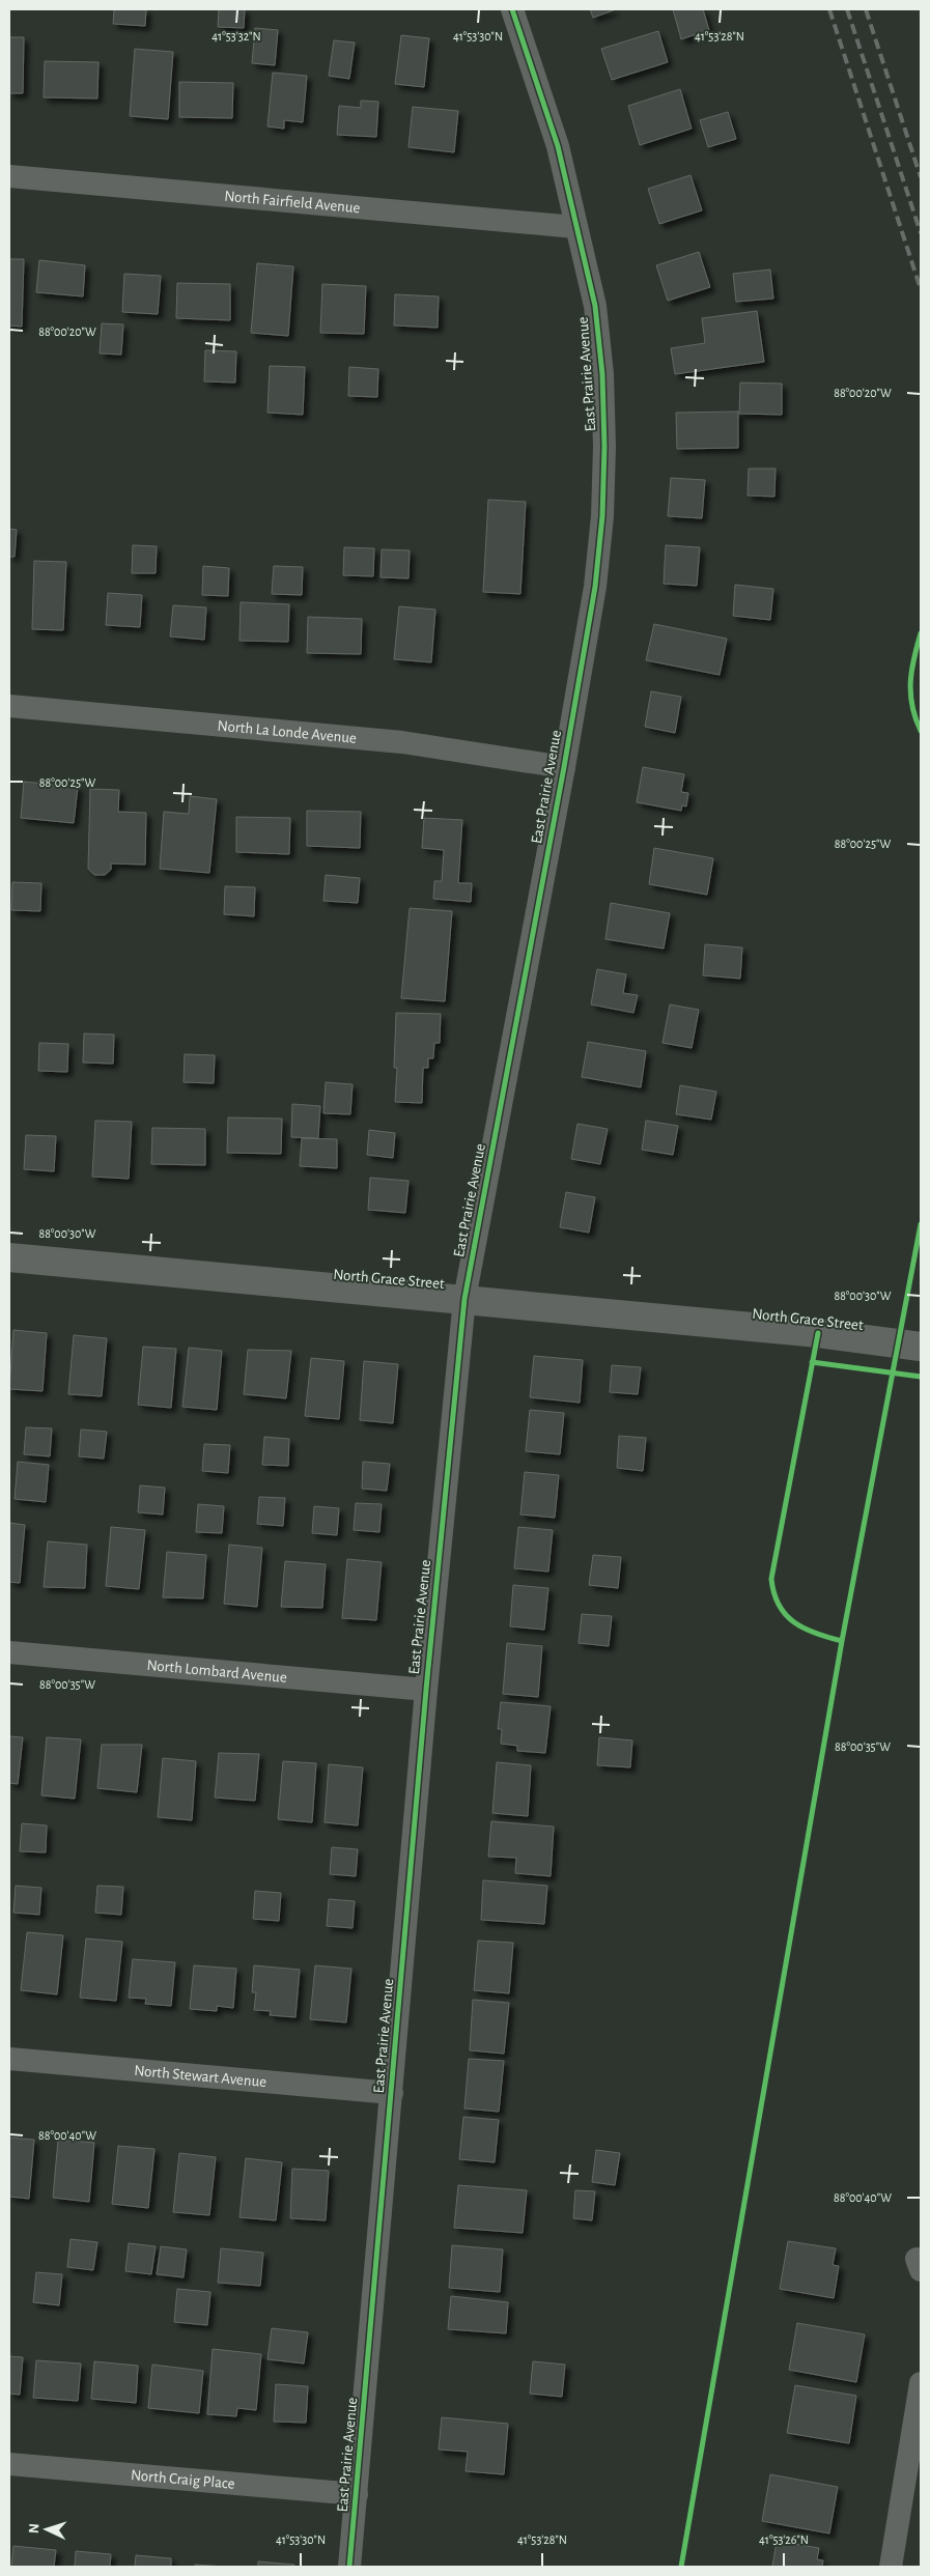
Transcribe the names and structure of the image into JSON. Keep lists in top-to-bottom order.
{
  "streets": {
    "street": [
      "North Fairfield Avenue",
      "East Prairie Avenue",
      "North La Londe Avenue",
      "North Grace Street",
      "North Lombard Avenue",
      "North Stewart Avenue",
      "North Craig Place"
    ]
  },
  "crossings": [
    ["North Fairfield Avenue", "East Prairie Avenue"],
    ["East Prairie Avenue", "North La Londe Avenue"],
    ["East Prairie Avenue", "North Grace Street"],
    ["East Prairie Avenue", "North Lombard Avenue"],
    ["East Prairie Avenue", "North Stewart Avenue"],
    ["East Prairie Avenue", "North Craig Place"]
  ],
  "north": "left",
  "coordinates": [
    "41°53'32\"N",
    "41°53'30\"N",
    "41°53'28\"N",
    "88°00'20\"W",
    "88°00'25\"W",
    "88°00'30\"W",
    "88°00'35\"W",
    "88°00'40\"W",
    "41°53'26\"N"
  ]
}
